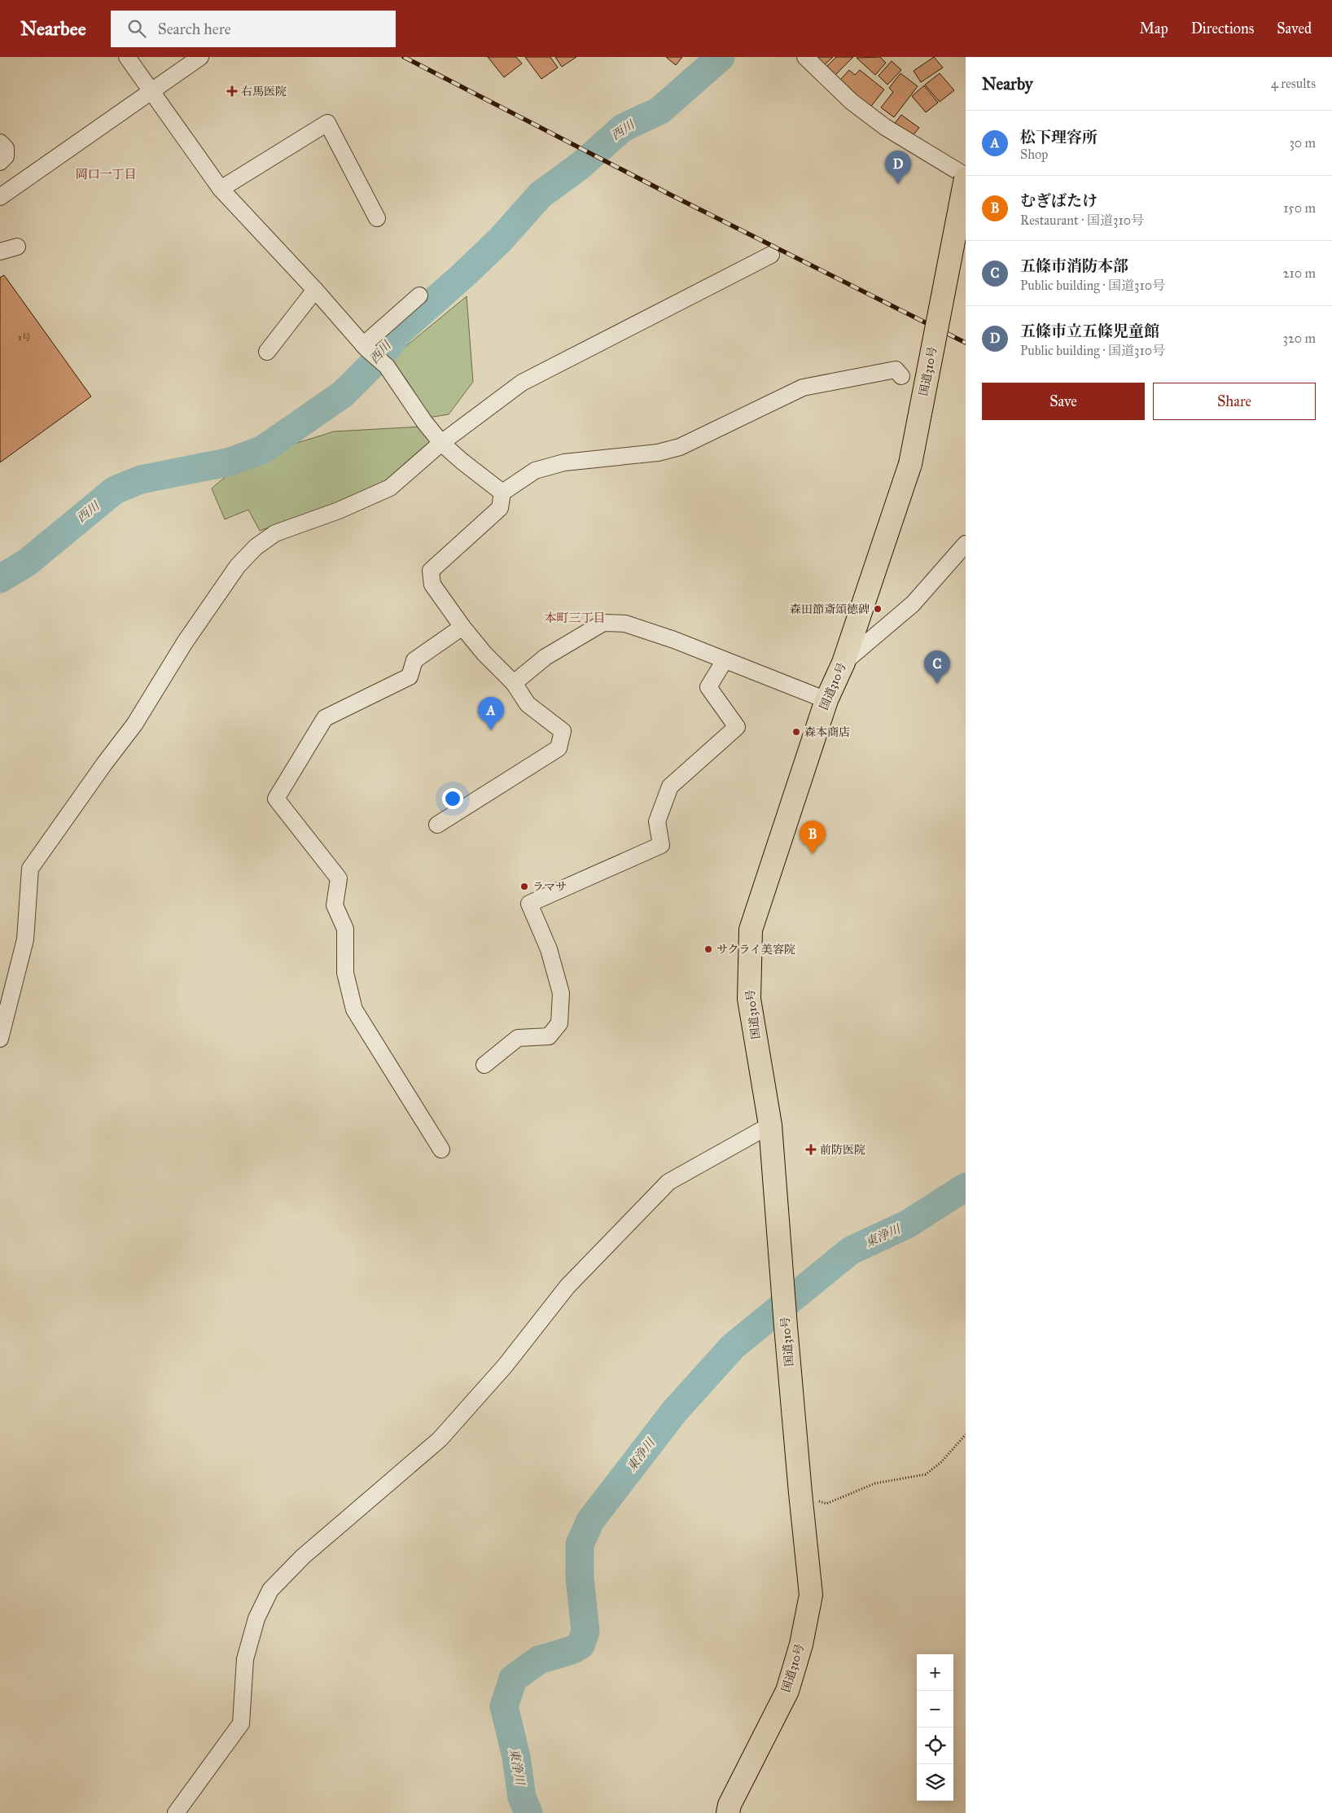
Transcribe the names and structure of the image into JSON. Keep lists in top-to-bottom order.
{
  "streets": {
    "highway": ["国道310号"]
  },
  "districts": ["岡口一丁目", "本町三丁目"],
  "water": ["西川", "東浄川"],
  "places": {
    "health": ["右馬医院", "前防医院"],
    "other": [
      "森田節斎頌徳碑",
      "森本商店",
      "ラマサ",
      "サクライ美容院"
    ]
  },
  "house_numbers": ["1号"],
  "page": {
    "header": "Nearbee",
    "search": "Search here",
    "nav": ["Map", "Directions", "Saved"],
    "heading": ["Nearby", "4 results"],
    "list": [
      {
        "mark": "A",
        "name": "松下理容所",
        "note": "Shop",
        "value": "30 m"
      },
      {
        "mark": "B",
        "name": "むぎばたけ",
        "note": "Restaurant · 国道310号",
        "value": "150 m"
      },
      {
        "mark": "C",
        "name": "五條市消防本部",
        "note": "Public building · 国道310号",
        "value": "210 m"
      },
      {
        "mark": "D",
        "name": "五條市立五條児童館",
        "note": "Public building · 国道310号",
        "value": "320 m"
      }
    ],
    "pins": [
      "D",
      "C",
      "A",
      "B"
    ],
    "buttons": ["Save", "Share"],
    "map_buttons": ["+", "−"]
  }
}
